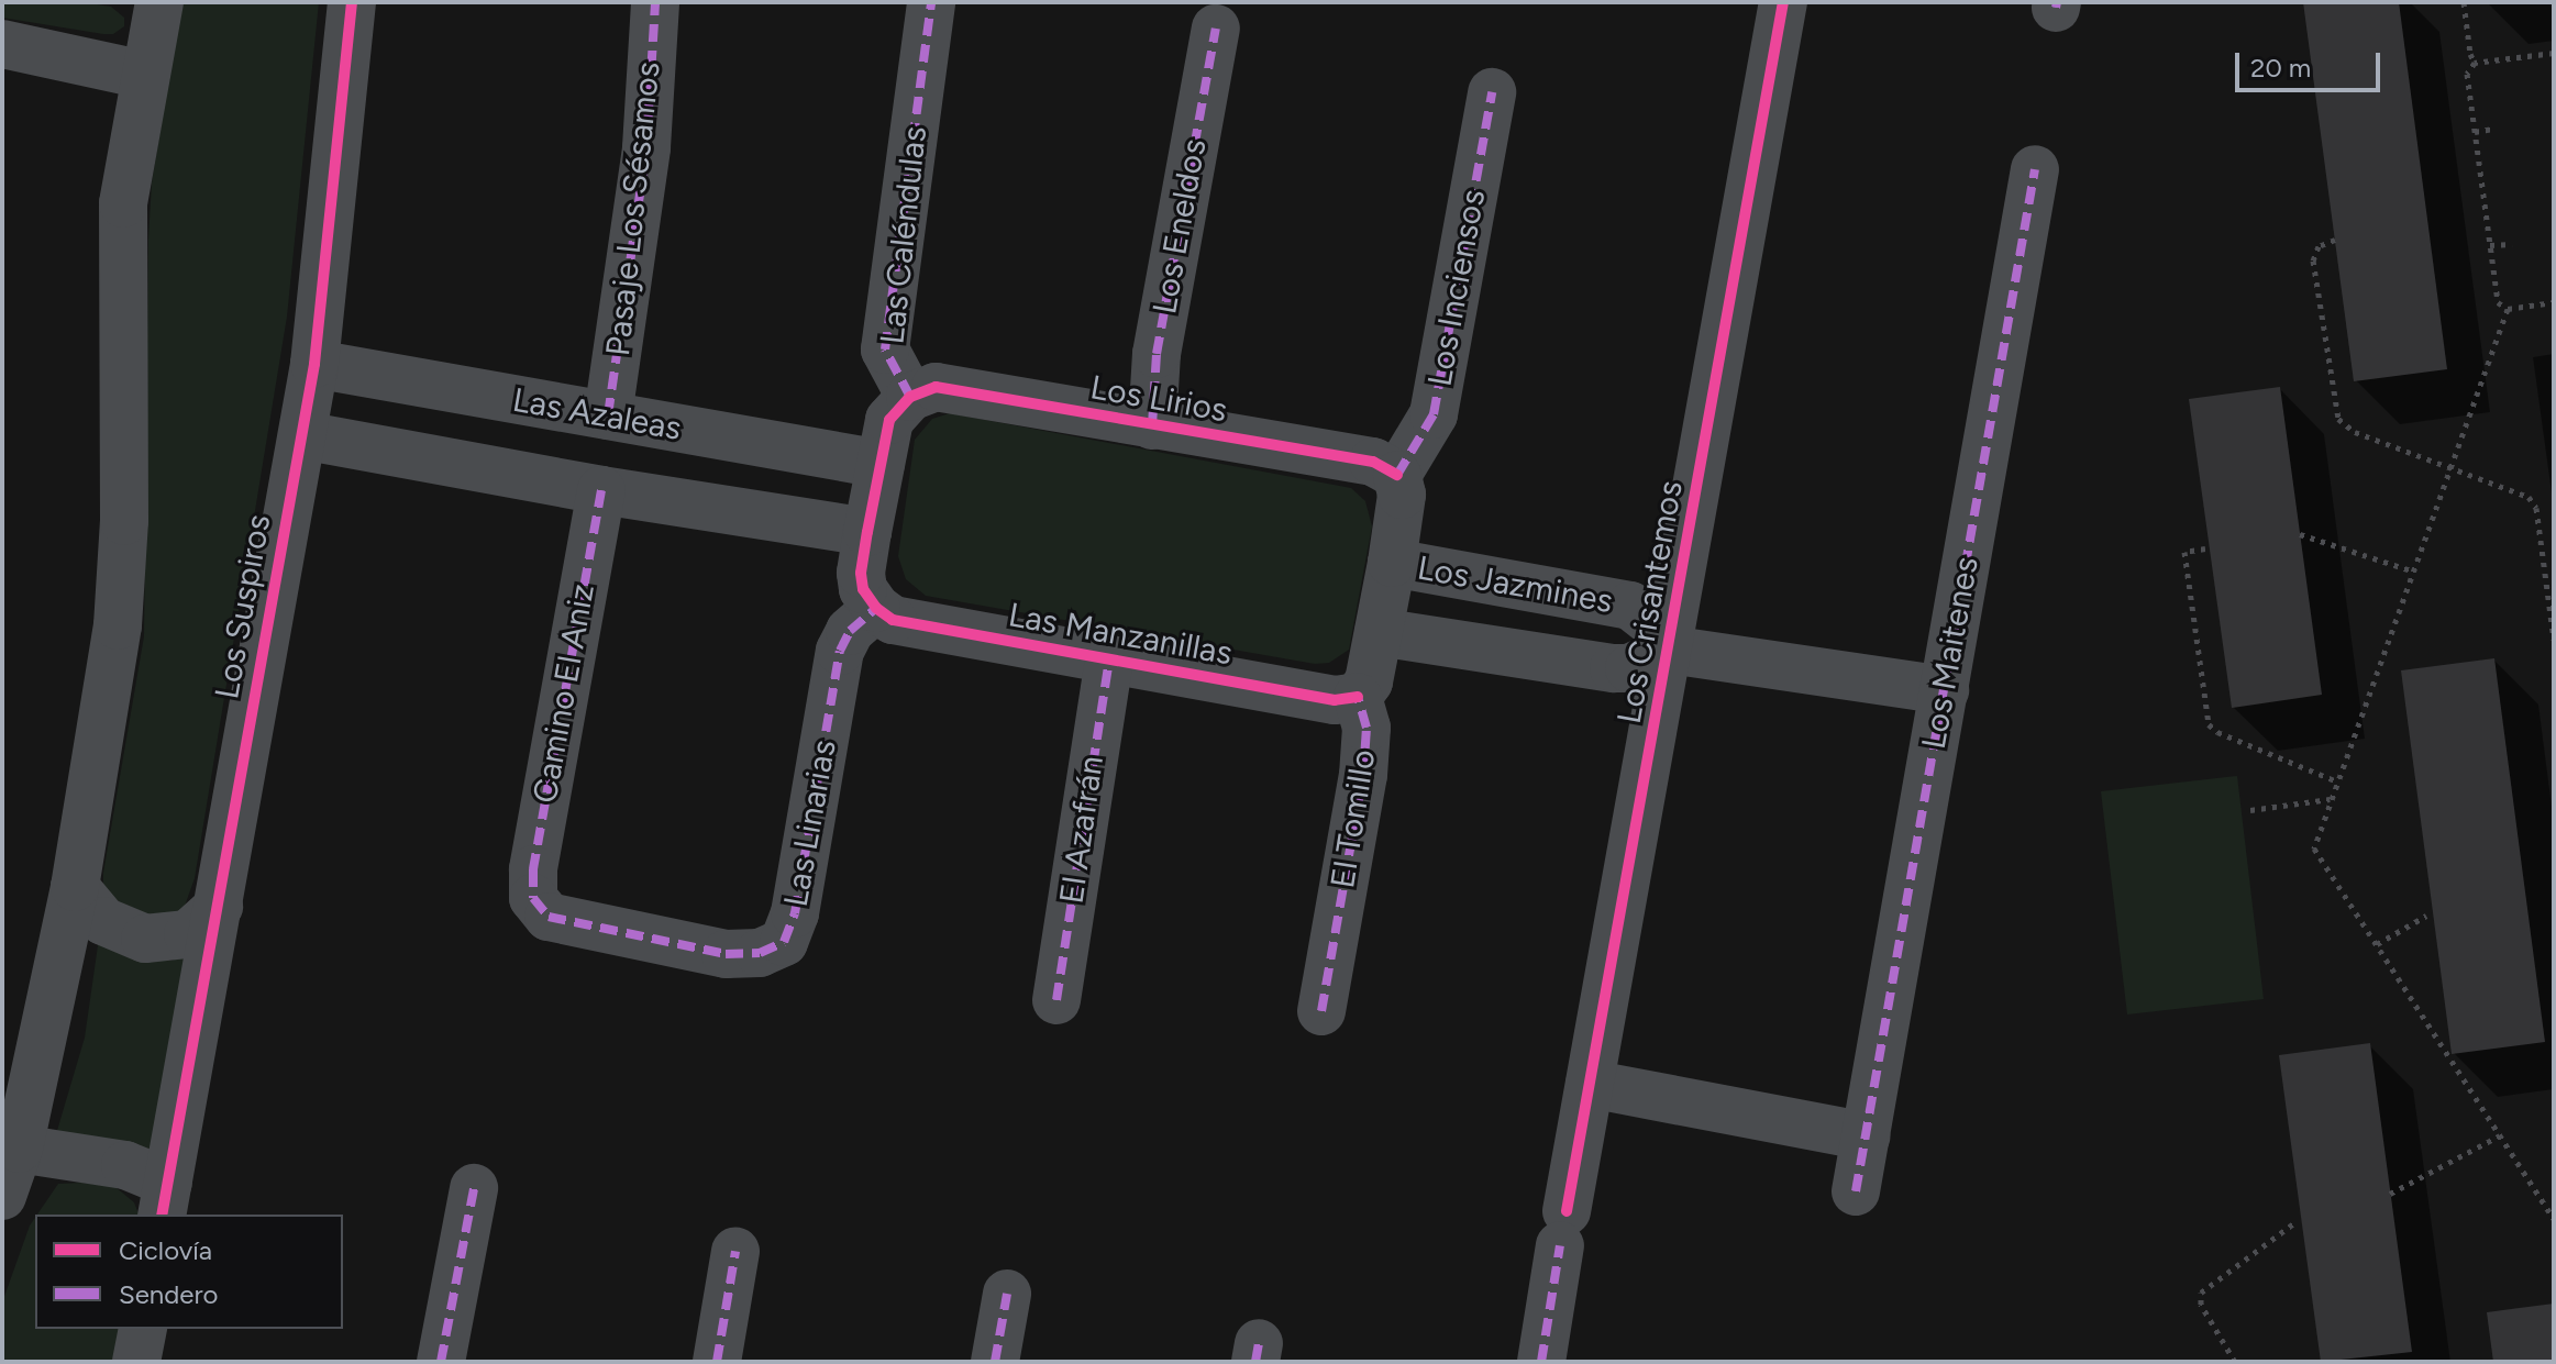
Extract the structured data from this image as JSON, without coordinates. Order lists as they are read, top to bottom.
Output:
{
  "streets": {
    "street": [
      "Pasaje Los Sésamos",
      "Los Eneldos",
      "Las Caléndulas",
      "Los Inciensos",
      "Los Lirios",
      "Las Azaleas",
      "Los Jazmines",
      "Los Crisantemos",
      "Los Suspiros",
      "Las Manzanillas",
      "Los Maitenes",
      "Camino El Aniz",
      "El Tomillo",
      "Las Linarias",
      "El Azafrán"
    ]
  },
  "crossings": [
    ["Pasaje Los Sésamos", "Las Azaleas"],
    ["Los Eneldos", "Los Lirios"],
    ["Las Caléndulas", "Los Lirios"],
    ["Los Inciensos", "Los Lirios"],
    ["Las Azaleas", "Los Suspiros"],
    ["Los Jazmines", "Los Crisantemos"],
    ["Las Manzanillas", "El Tomillo"],
    ["Las Manzanillas", "Las Linarias"],
    ["Las Manzanillas", "El Azafrán"],
    ["Camino El Aniz", "Las Linarias"]
  ],
  "legend": ["Ciclovía", "Sendero"],
  "scale_bar": "20 m"
}
